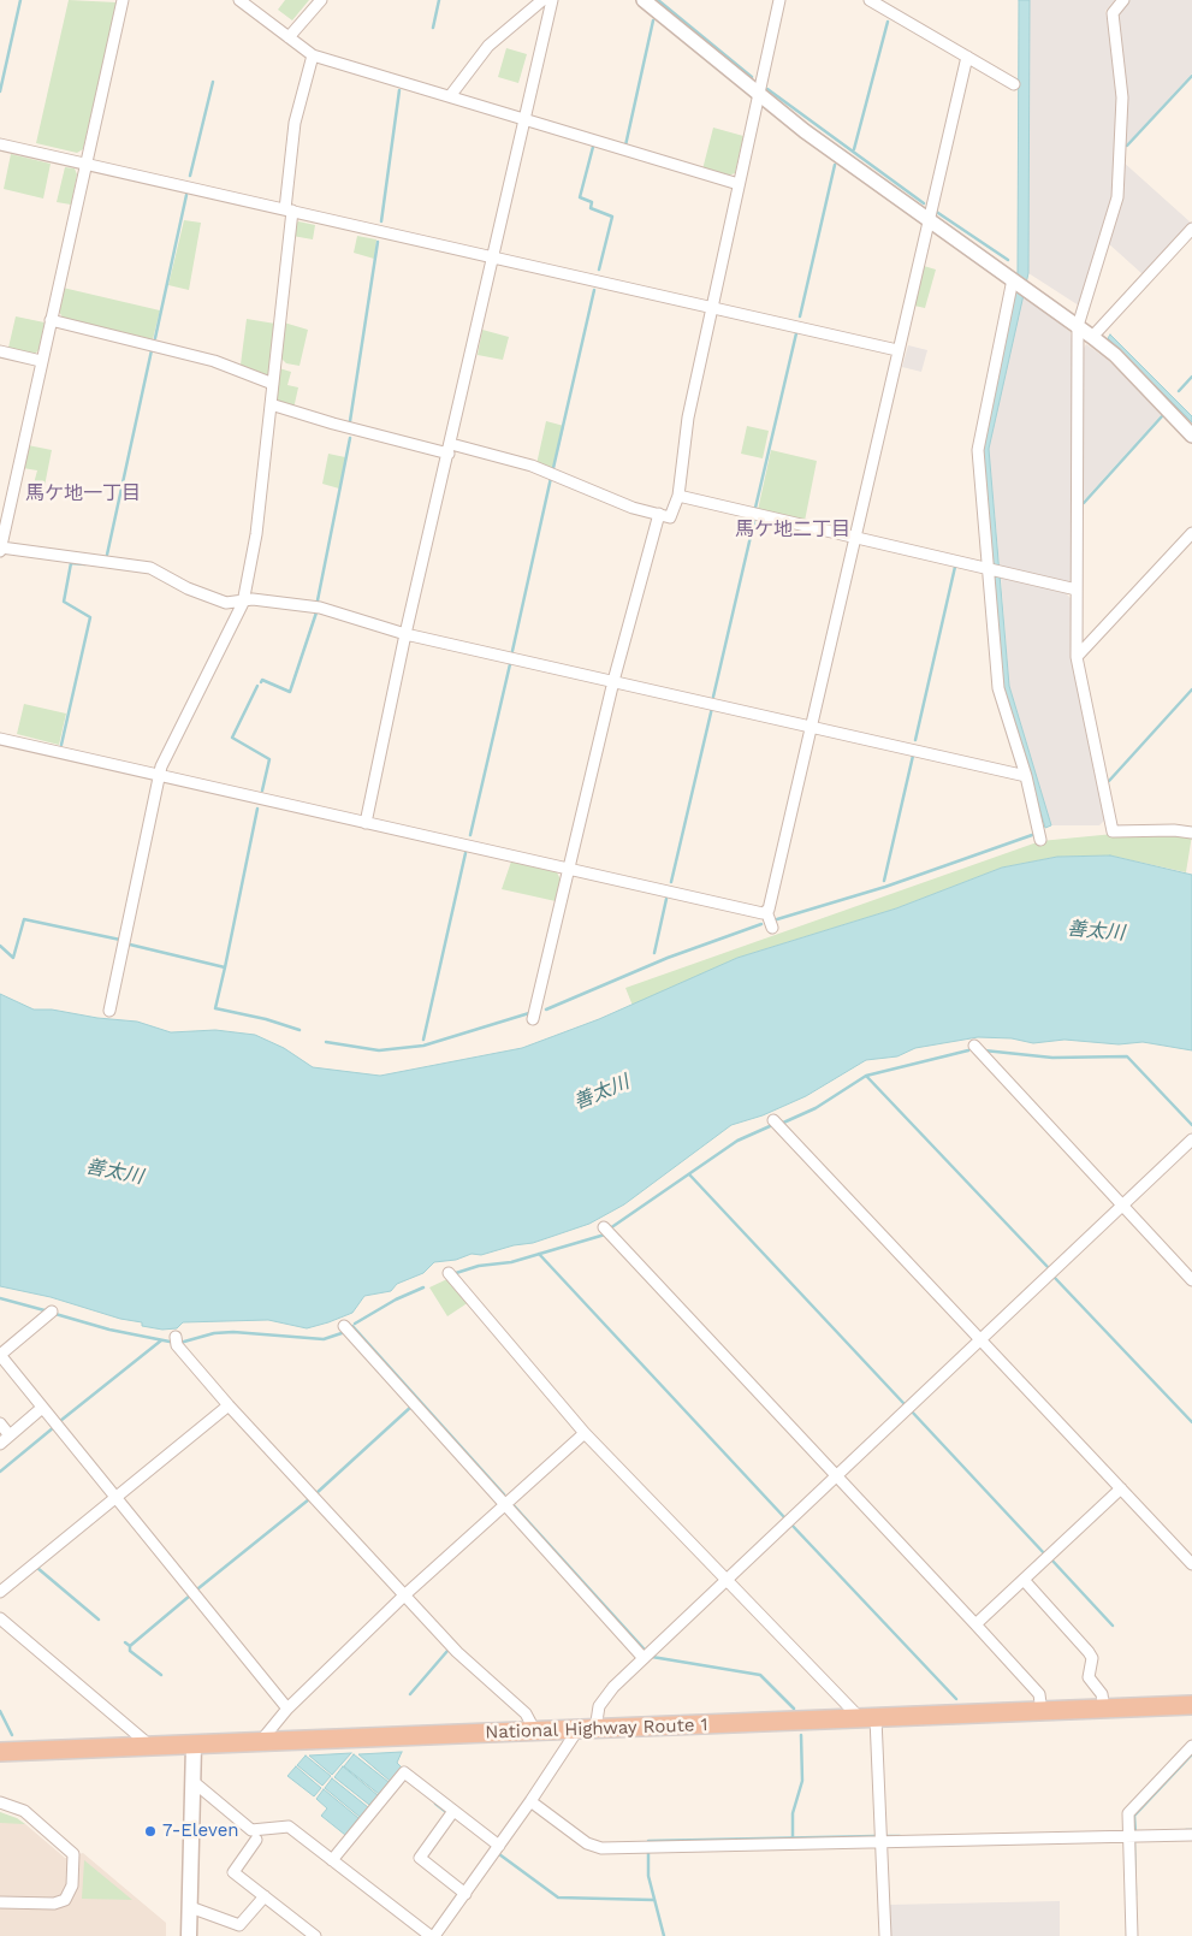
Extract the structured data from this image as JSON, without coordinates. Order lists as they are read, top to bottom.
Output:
{
  "streets": {
    "highway": ["National Highway Route 1"]
  },
  "districts": ["馬ケ地一丁目", "馬ケ地二丁目"],
  "water": ["善太川"],
  "places": ["7-Eleven"]
}
